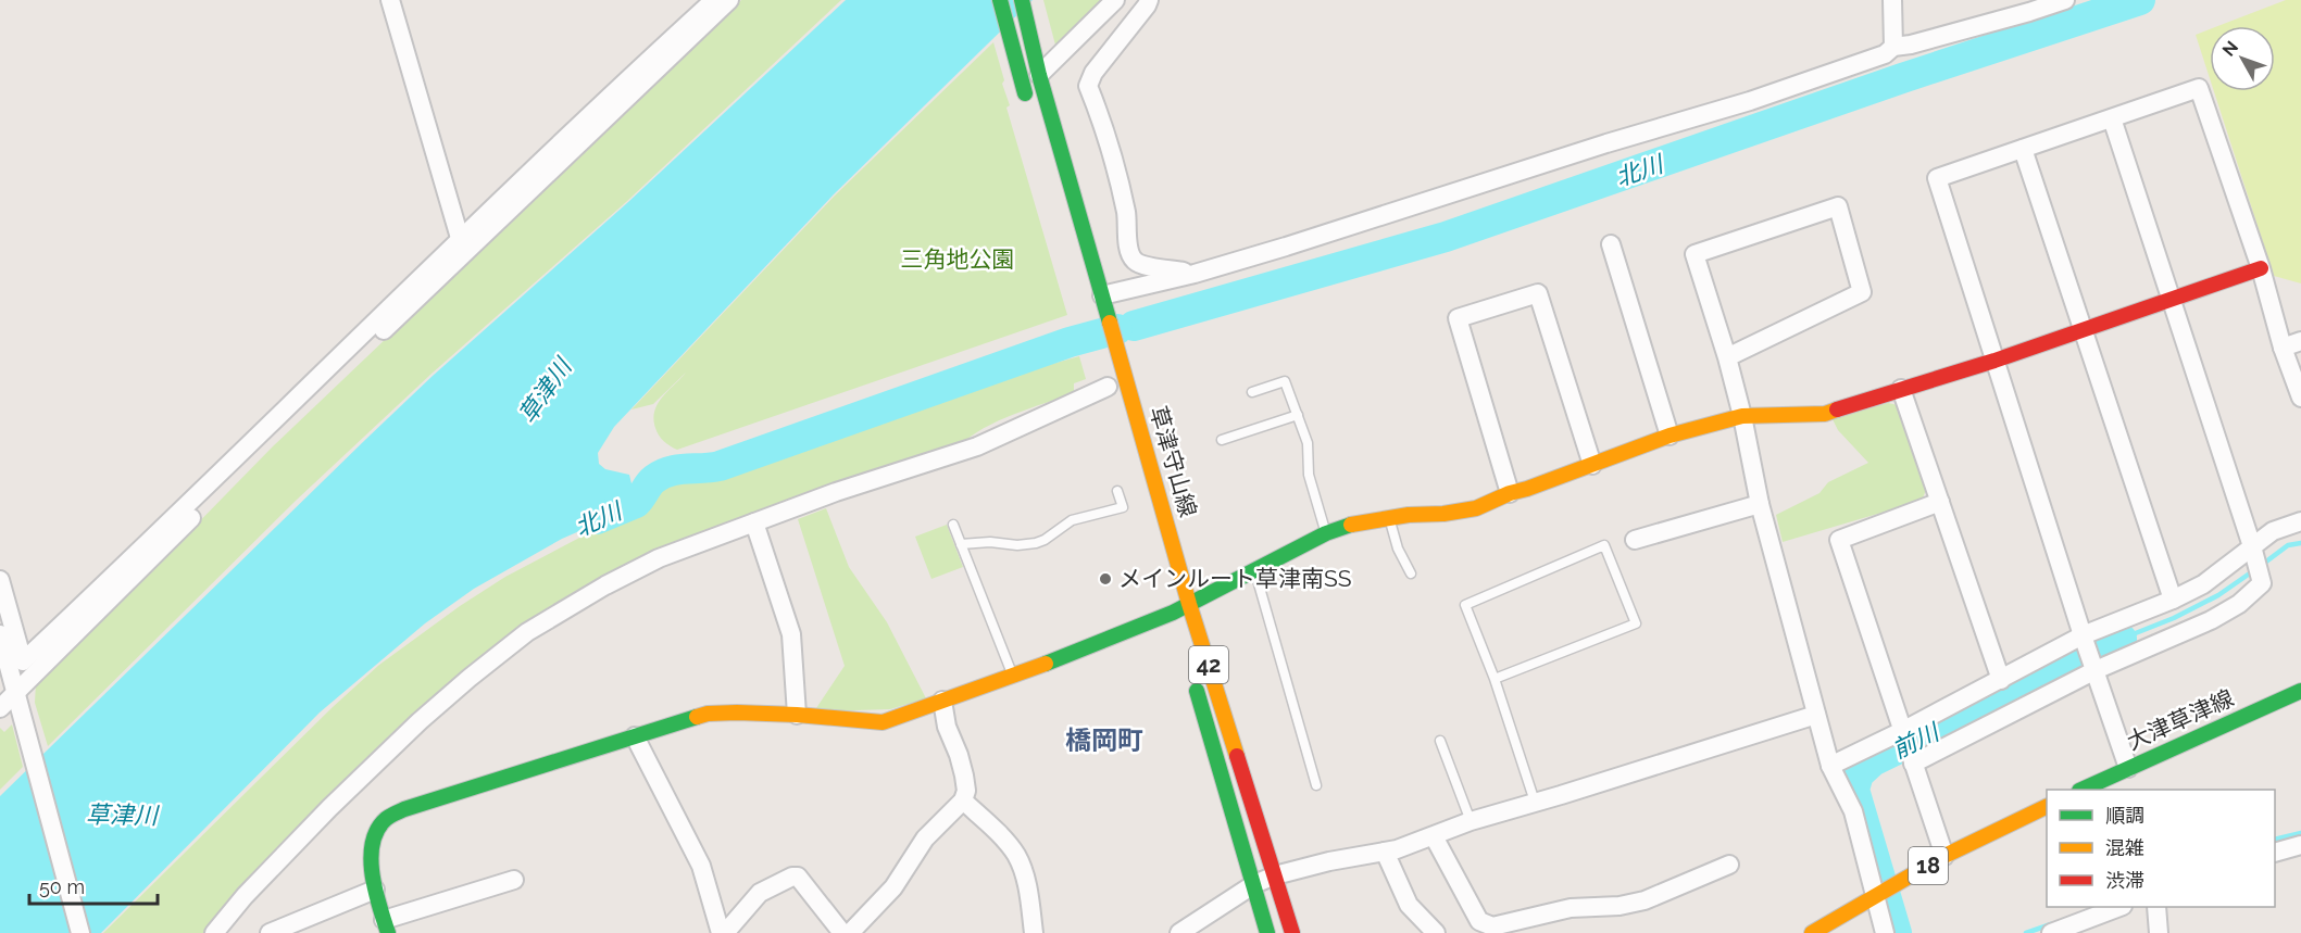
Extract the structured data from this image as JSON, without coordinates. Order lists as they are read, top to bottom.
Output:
{
  "streets": {
    "street": [
      "草津守山線",
      "42",
      "大津草津線",
      "18"
    ]
  },
  "districts": ["橋岡町"],
  "water": ["北川", "草津川", "前川"],
  "parks": ["三角地公園"],
  "places": ["メインルート草津南SS"],
  "legend": ["順調", "混雑", "渋滞"],
  "scale_bar": "50 m",
  "north": "top left"
}
